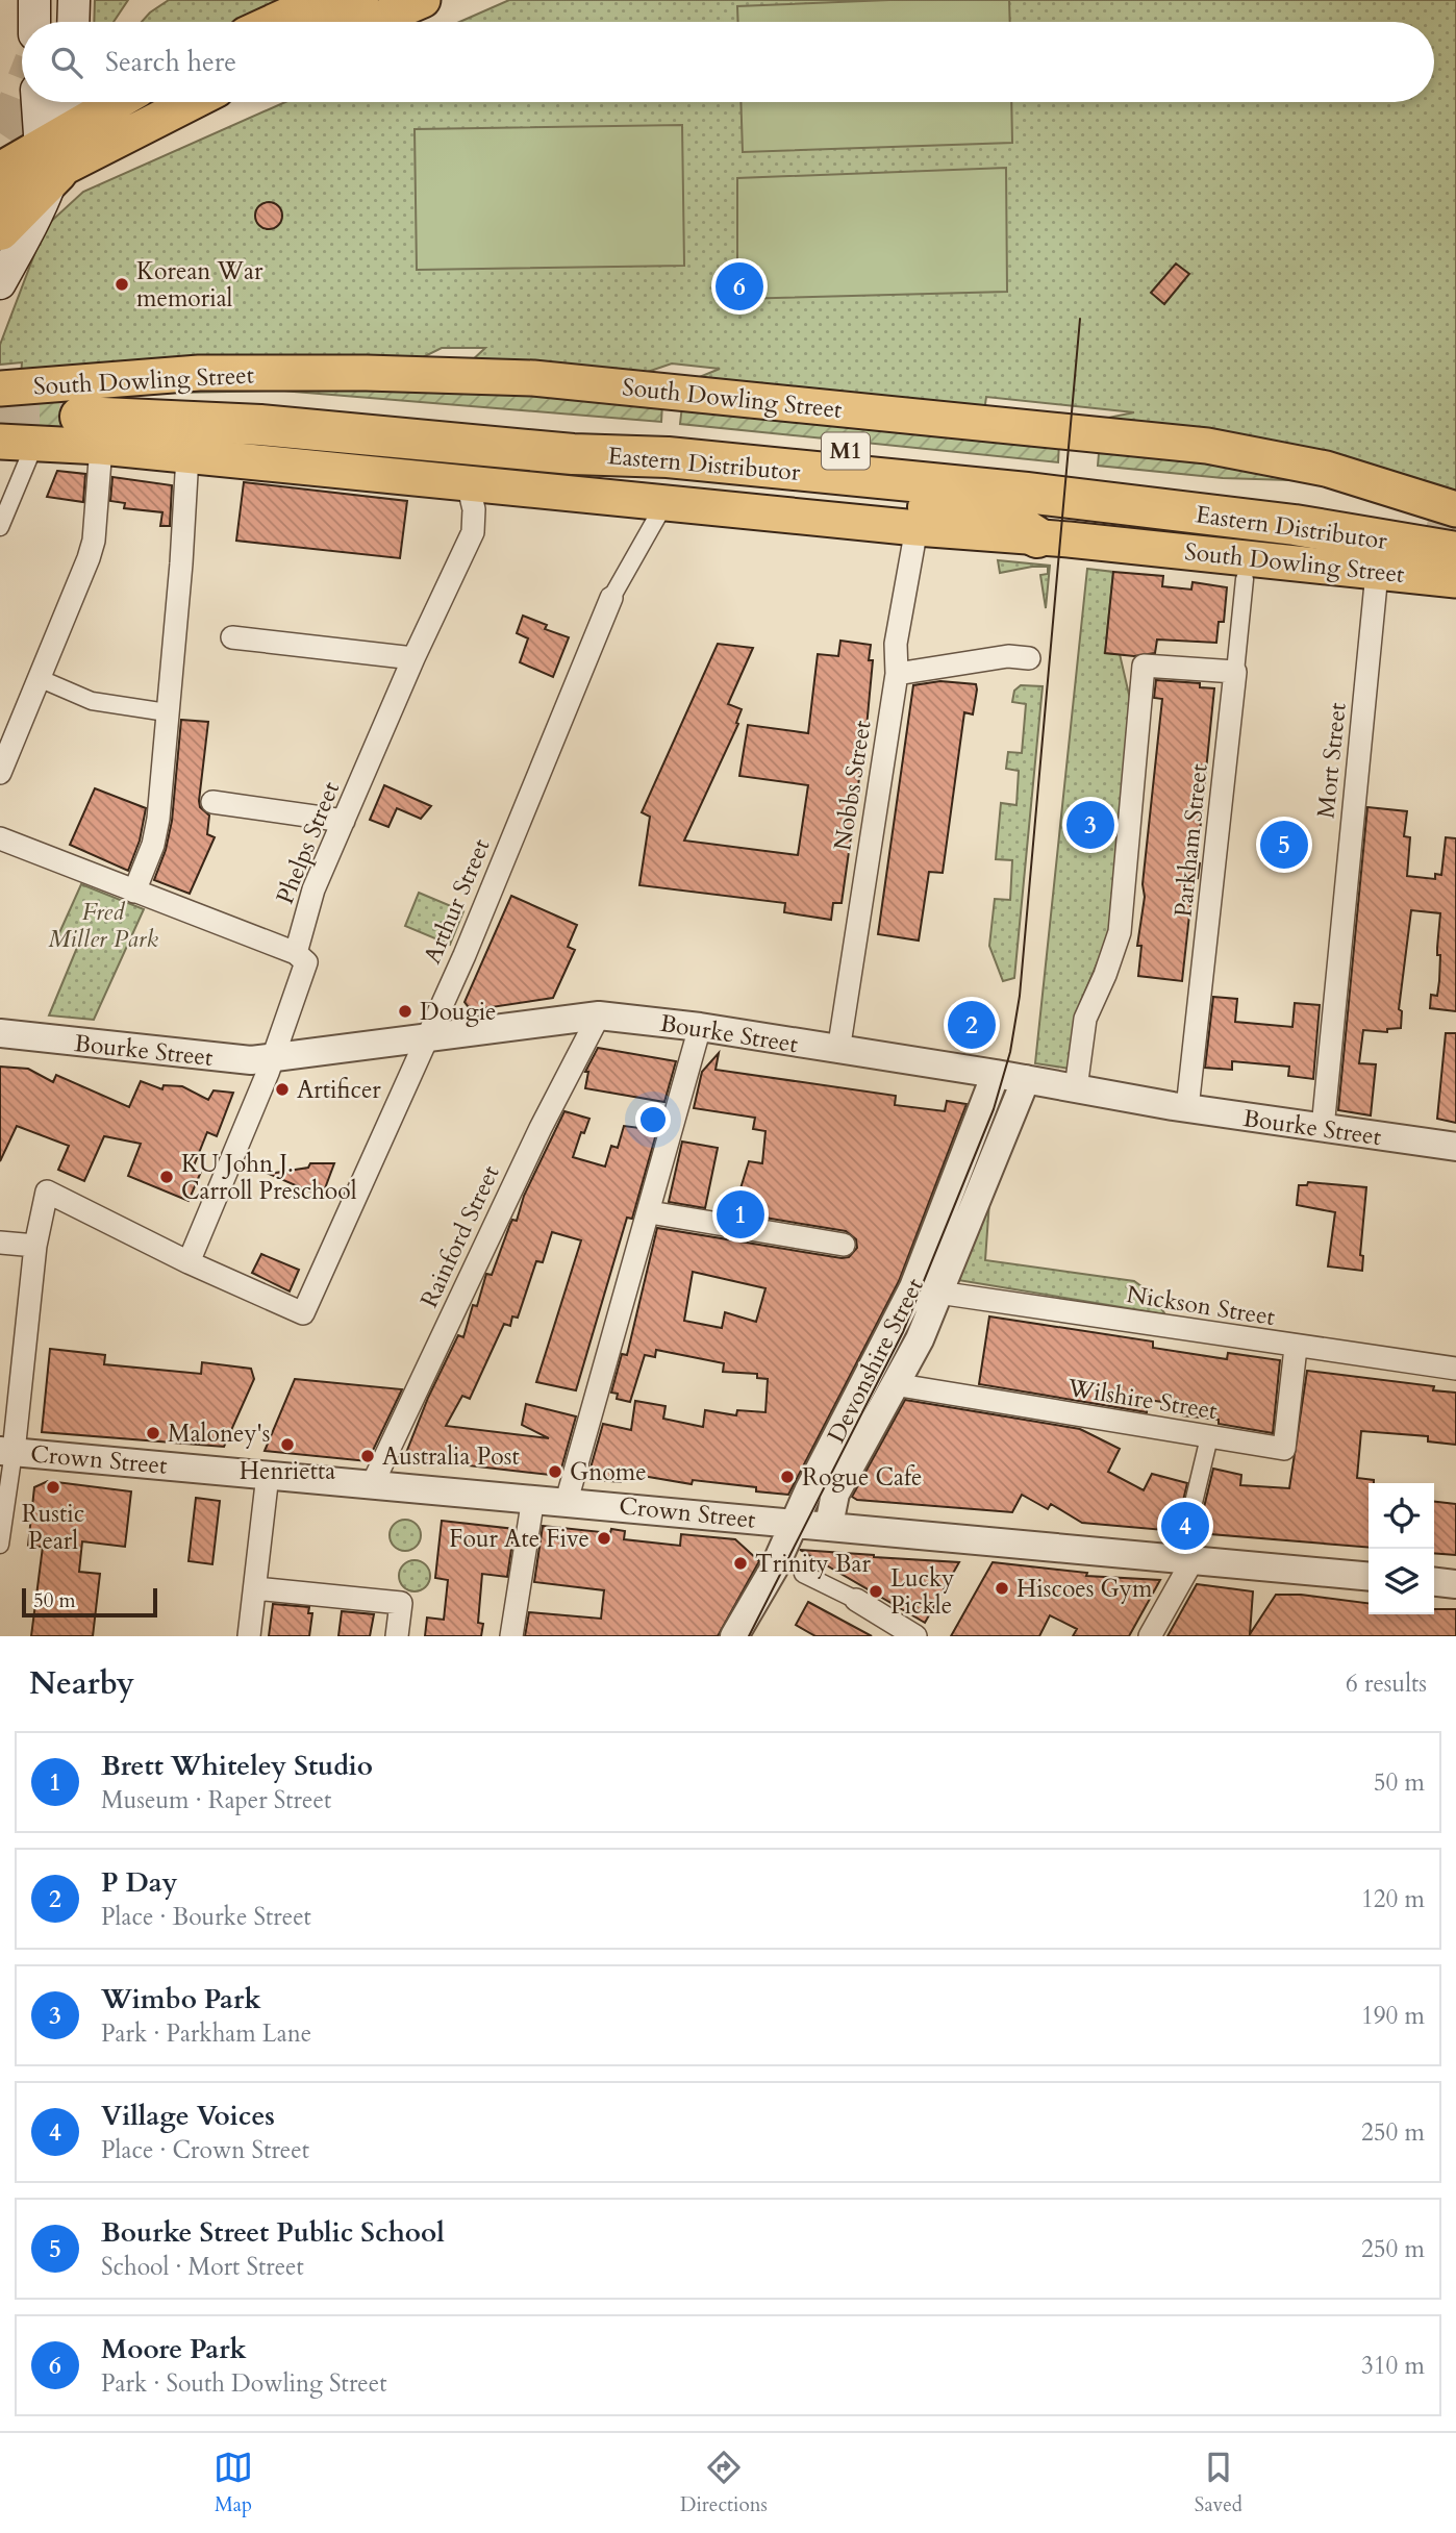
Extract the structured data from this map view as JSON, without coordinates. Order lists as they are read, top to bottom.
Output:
{
  "streets": {
    "highway": ["M1", "Eastern Distributor"],
    "main road": ["South Dowling Street"],
    "street": [
      "Mort Street",
      "Nobbs Street",
      "Parkham Street",
      "Phelps Street",
      "Arthur Street",
      "Bourke Street",
      "Rainford Street",
      "Nickson Street",
      "Devonshire Street",
      "Wilshire Street",
      "Crown Street"
    ]
  },
  "crossings": [
    ["South Dowling Street", "M1"],
    ["South Dowling Street", "Eastern Distributor"],
    ["South Dowling Street", "Mort Street"],
    ["South Dowling Street", "Nobbs Street"],
    ["South Dowling Street", "Phelps Street"],
    ["M1", "Eastern Distributor"],
    ["Mort Street", "Bourke Street"],
    ["Nobbs Street", "Bourke Street"],
    ["Parkham Street", "Bourke Street"],
    ["Phelps Street", "Arthur Street"],
    ["Phelps Street", "Bourke Street"],
    ["Arthur Street", "Bourke Street"],
    ["Bourke Street", "Rainford Street"],
    ["Bourke Street", "Devonshire Street"],
    ["Rainford Street", "Crown Street"],
    ["Nickson Street", "Devonshire Street"],
    ["Nickson Street", "Wilshire Street"],
    ["Devonshire Street", "Wilshire Street"],
    ["Devonshire Street", "Crown Street"]
  ],
  "parks": ["Fred Miller Park"],
  "places": [
    "Korean War memorial",
    "Dougie",
    "Artificer",
    "KU John J. Carroll Preschool",
    "Maloney's",
    "Henrietta",
    "Australia Post",
    "Gnome",
    "Rogue Cafe",
    "Rustic Pearl",
    "Four Ate Five",
    "Trinity Bar",
    "Hiscoes Gym",
    "Lucky Pickle"
  ],
  "scale_bar": "50 m",
  "page": {
    "search": "Search here",
    "pins": [
      "6",
      "3",
      "5",
      "2",
      "1",
      "4"
    ],
    "scale": "50 m",
    "heading": ["Nearby", "6 results"],
    "list": [
      {
        "mark": "1",
        "name": "Brett Whiteley Studio",
        "note": "Museum · Raper Street",
        "value": "50 m"
      },
      {
        "mark": "2",
        "name": "P Day",
        "note": "Place · Bourke Street",
        "value": "120 m"
      },
      {
        "mark": "3",
        "name": "Wimbo Park",
        "note": "Park · Parkham Lane",
        "value": "190 m"
      },
      {
        "mark": "4",
        "name": "Village Voices",
        "note": "Place · Crown Street",
        "value": "250 m"
      },
      {
        "mark": "5",
        "name": "Bourke Street Public School",
        "note": "School · Mort Street",
        "value": "250 m"
      },
      {
        "mark": "6",
        "name": "Moore Park",
        "note": "Park · South Dowling Street",
        "value": "310 m"
      }
    ],
    "nav": ["Map", "Directions", "Saved"]
  }
}
